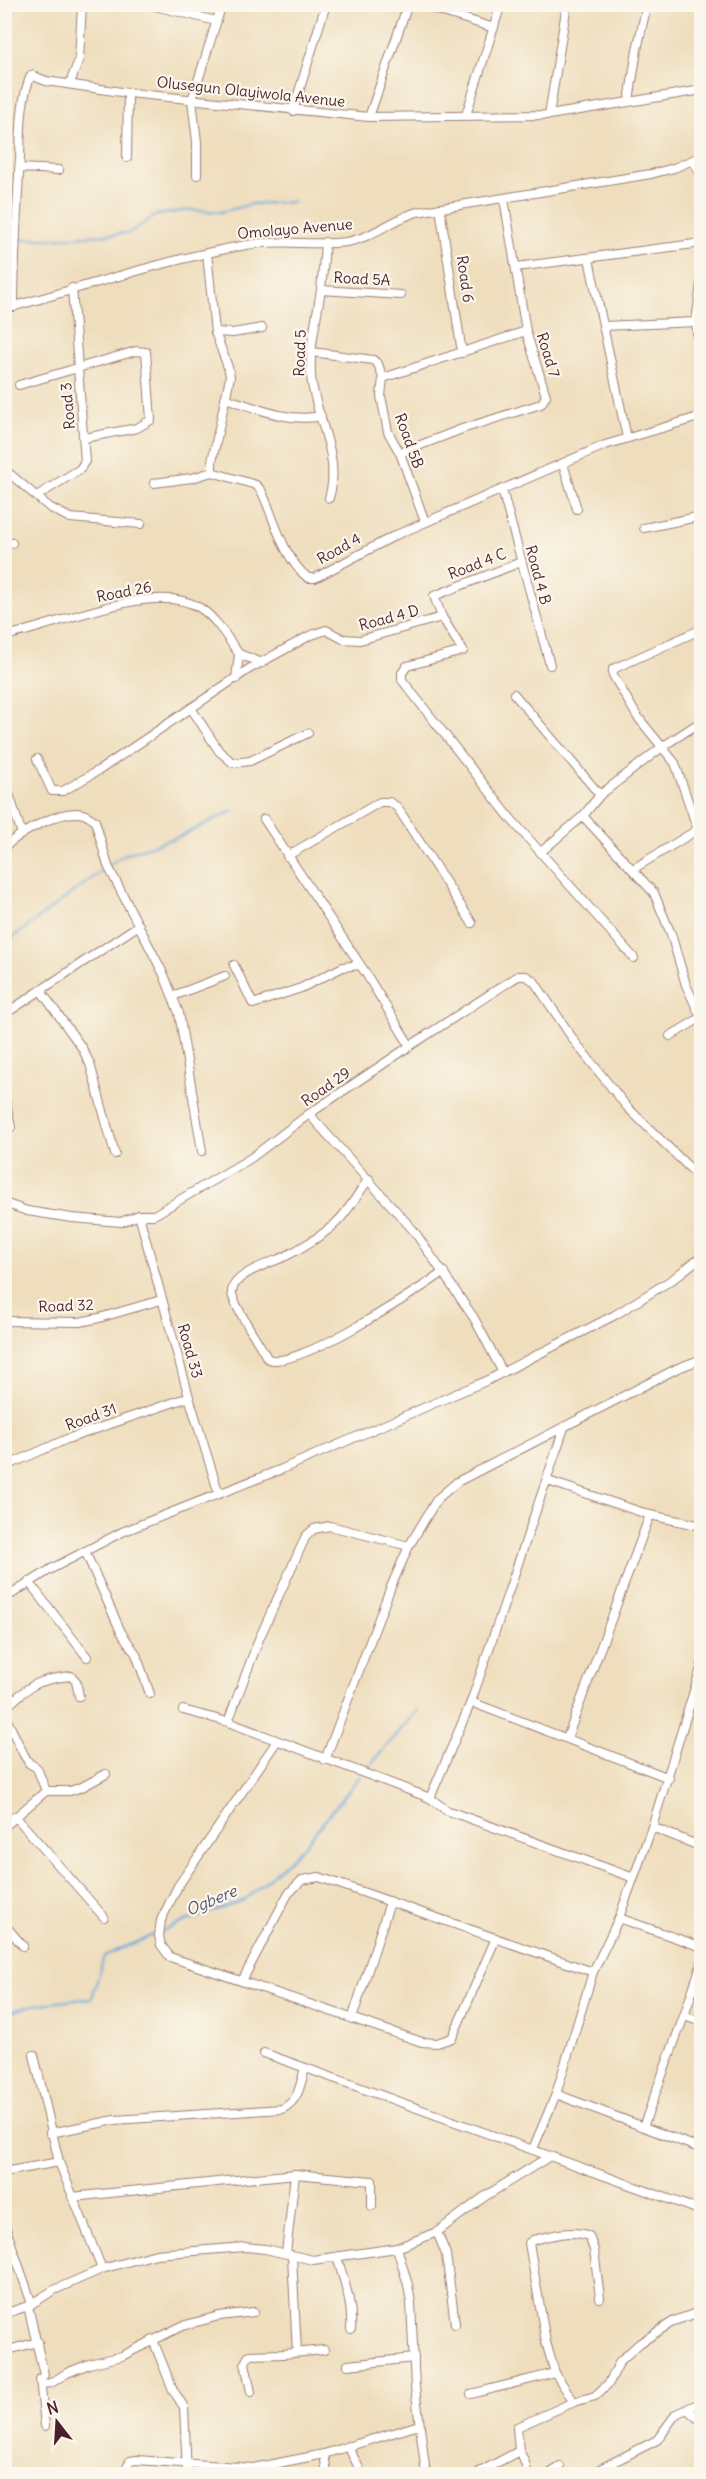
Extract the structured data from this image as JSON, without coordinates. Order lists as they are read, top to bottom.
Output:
{
  "streets": {
    "street": [
      "Olusegun Olayiwola Avenue",
      "Omolayo Avenue",
      "Road 5A",
      "Road 6",
      "Road 5",
      "Road 7",
      "Road 3",
      "Road 5B",
      "Road 4",
      "Road 4 C",
      "Road 4 B",
      "Road 26",
      "Road 4 D",
      "Road 29",
      "Road 32",
      "Road 33",
      "Road 31"
    ]
  },
  "crossings": [
    ["Olusegun Olayiwola Avenue", "Omolayo Avenue"],
    ["Omolayo Avenue", "Road 6"],
    ["Omolayo Avenue", "Road 5"],
    ["Omolayo Avenue", "Road 7"],
    ["Omolayo Avenue", "Road 3"],
    ["Road 5A", "Road 5"],
    ["Road 7", "Road 5B"],
    ["Road 5B", "Road 4"],
    ["Road 4", "Road 4 B"],
    ["Road 4 C", "Road 4 B"],
    ["Road 4 C", "Road 4 D"],
    ["Road 29", "Road 33"],
    ["Road 32", "Road 33"],
    ["Road 33", "Road 31"]
  ],
  "water": ["Ogbere"],
  "north": "top"
}
